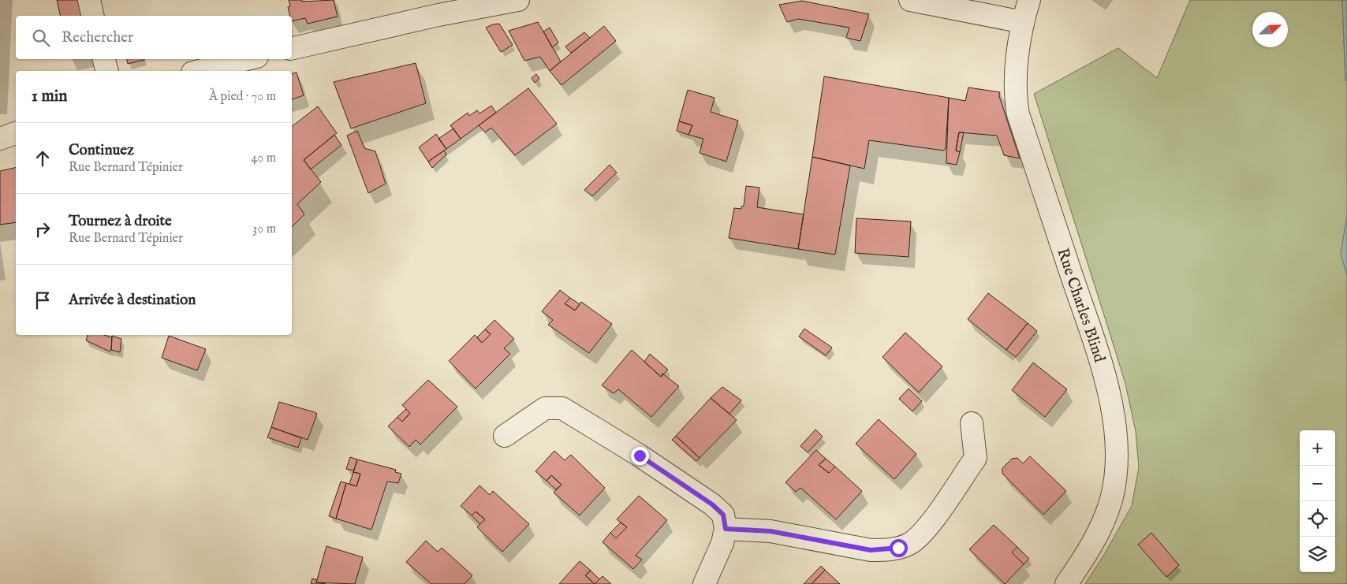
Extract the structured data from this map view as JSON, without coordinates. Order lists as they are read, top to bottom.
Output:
{
  "streets": {
    "street": ["Rue Charles Blind"]
  },
  "north": "top right",
  "page": {
    "search": "Rechercher",
    "heading": ["1 min", "À pied · 70 m"],
    "list": [
      ["Continuez", "Rue Bernard Tépinier", "40 m"],
      ["Tournez à droite", "Rue Bernard Tépinier", "30 m"],
      "Arrivée à destination"
    ],
    "map_buttons": ["+", "−"]
  }
}
